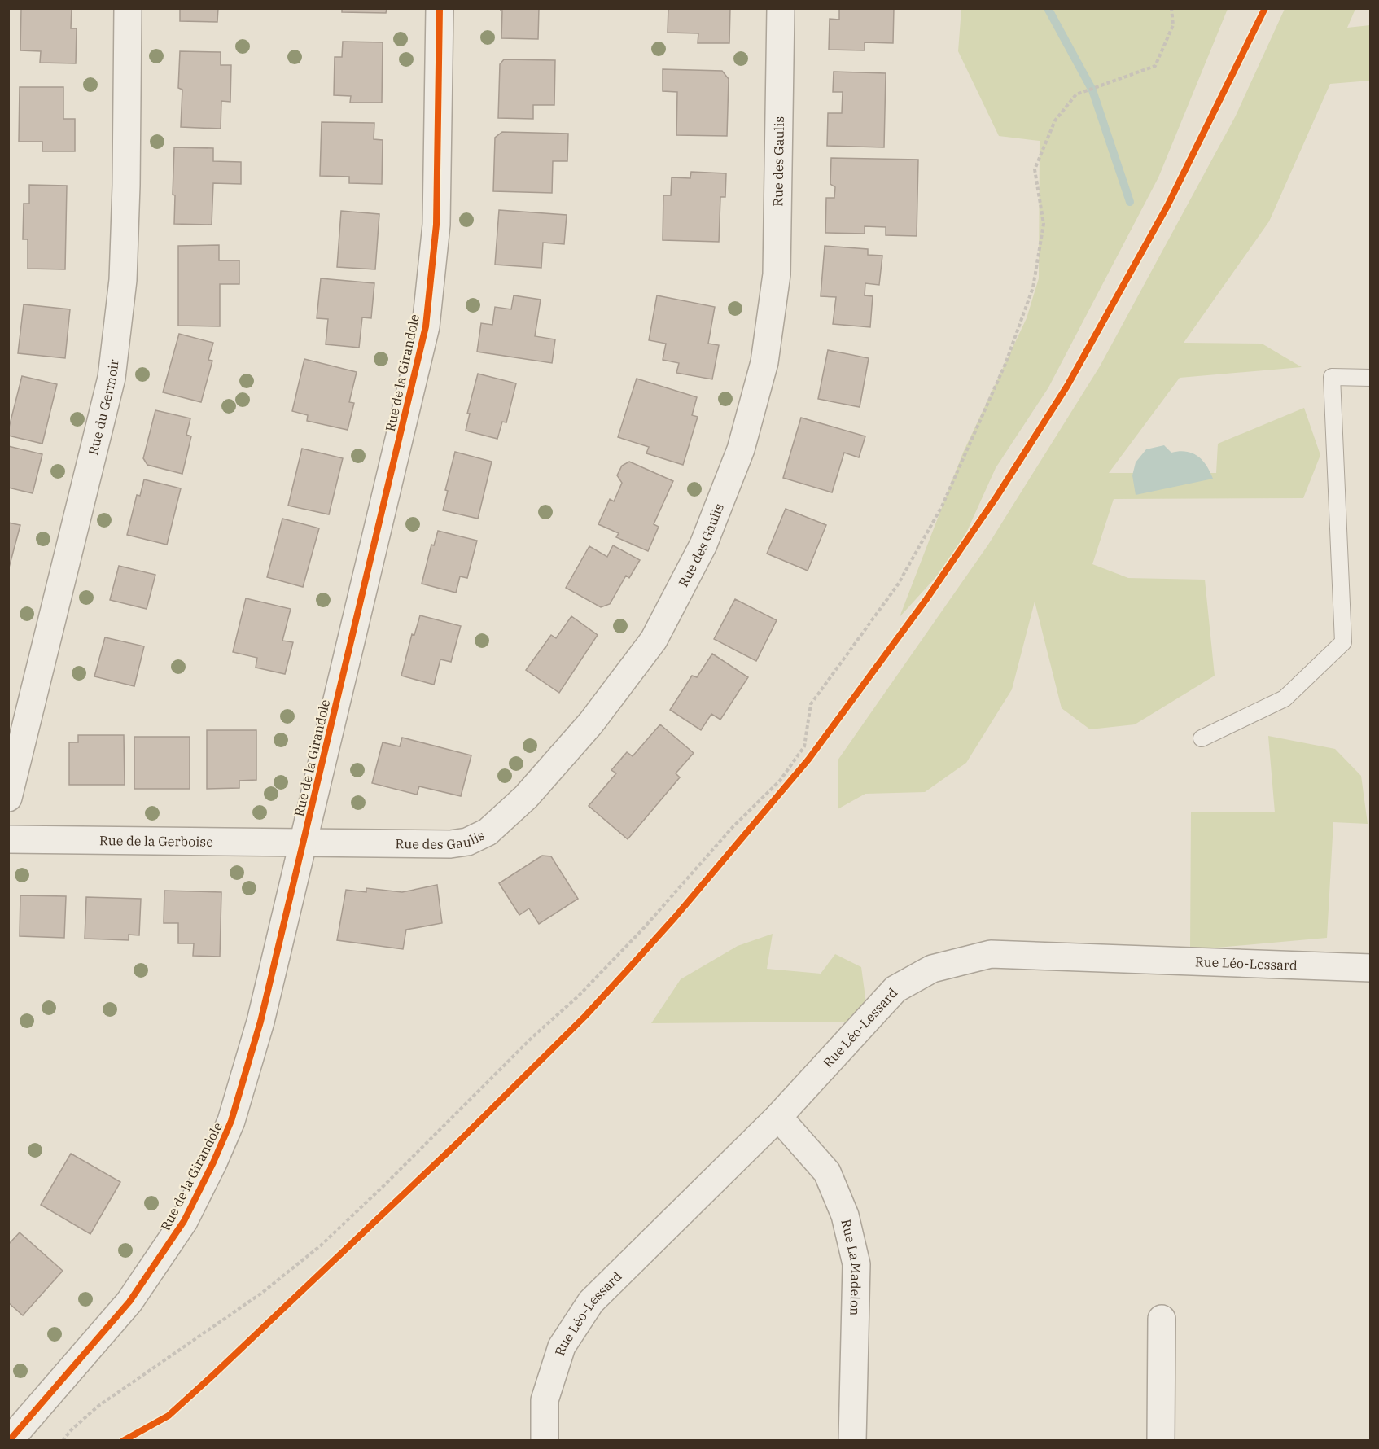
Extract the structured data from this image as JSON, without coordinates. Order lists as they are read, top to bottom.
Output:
{
  "streets": {
    "street": [
      "Rue des Gaulis",
      "Rue de la Girandole",
      "Rue du Germoir",
      "Rue de la Gerboise",
      "Rue Léo-Lessard",
      "Rue La Madelon"
    ]
  },
  "crossings": [
    ["Rue des Gaulis", "Rue de la Girandole"],
    ["Rue des Gaulis", "Rue de la Gerboise"],
    ["Rue de la Girandole", "Rue de la Gerboise"],
    ["Rue Léo-Lessard", "Rue La Madelon"]
  ]
}
